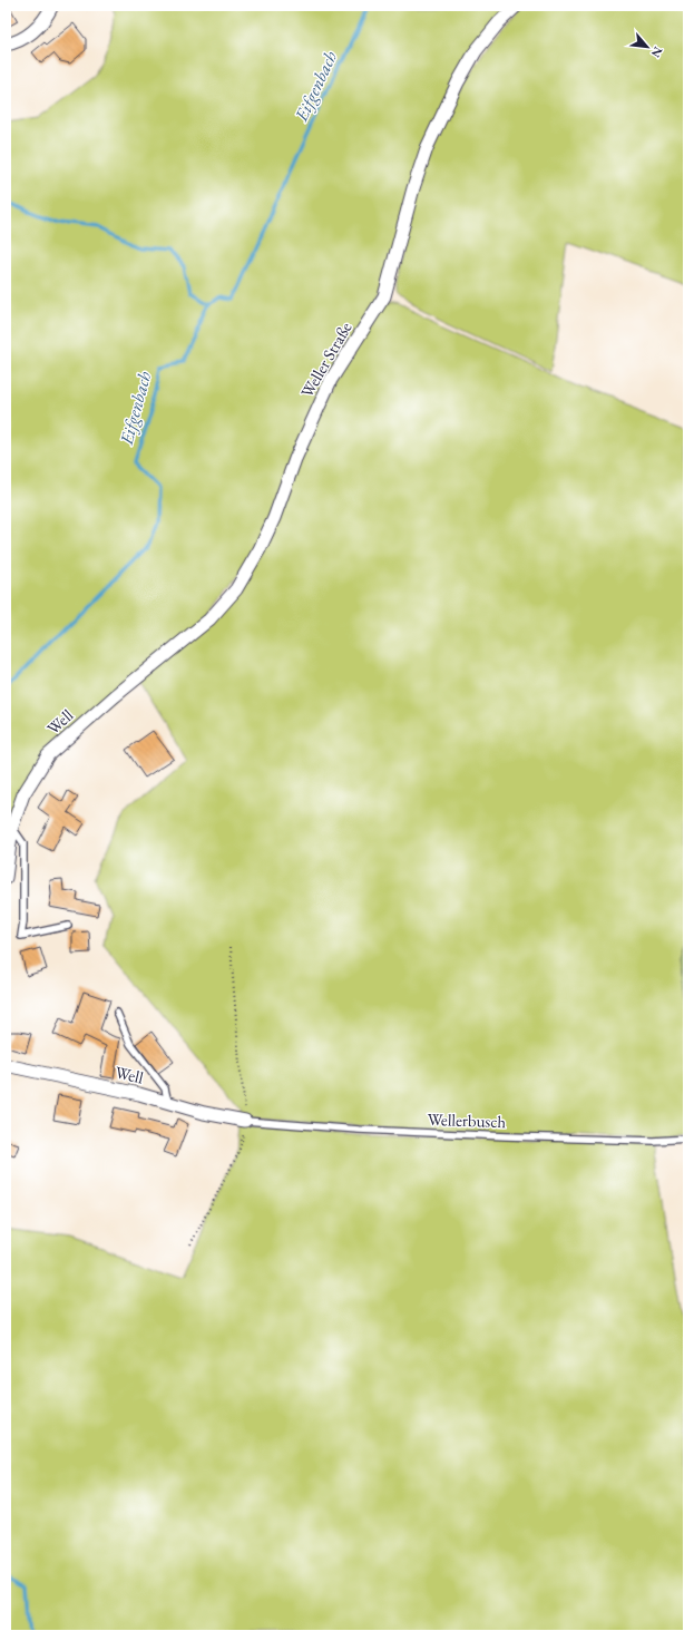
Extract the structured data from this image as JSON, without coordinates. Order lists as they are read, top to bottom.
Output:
{
  "streets": {
    "street": ["Weller Straße", "Well"],
    "lane": ["Wellerbusch"]
  },
  "crossings": [
    ["Weller Straße", "Well"],
    ["Well", "Wellerbusch"]
  ],
  "water": ["Eifgenbach"],
  "north": "bottom right"
}
